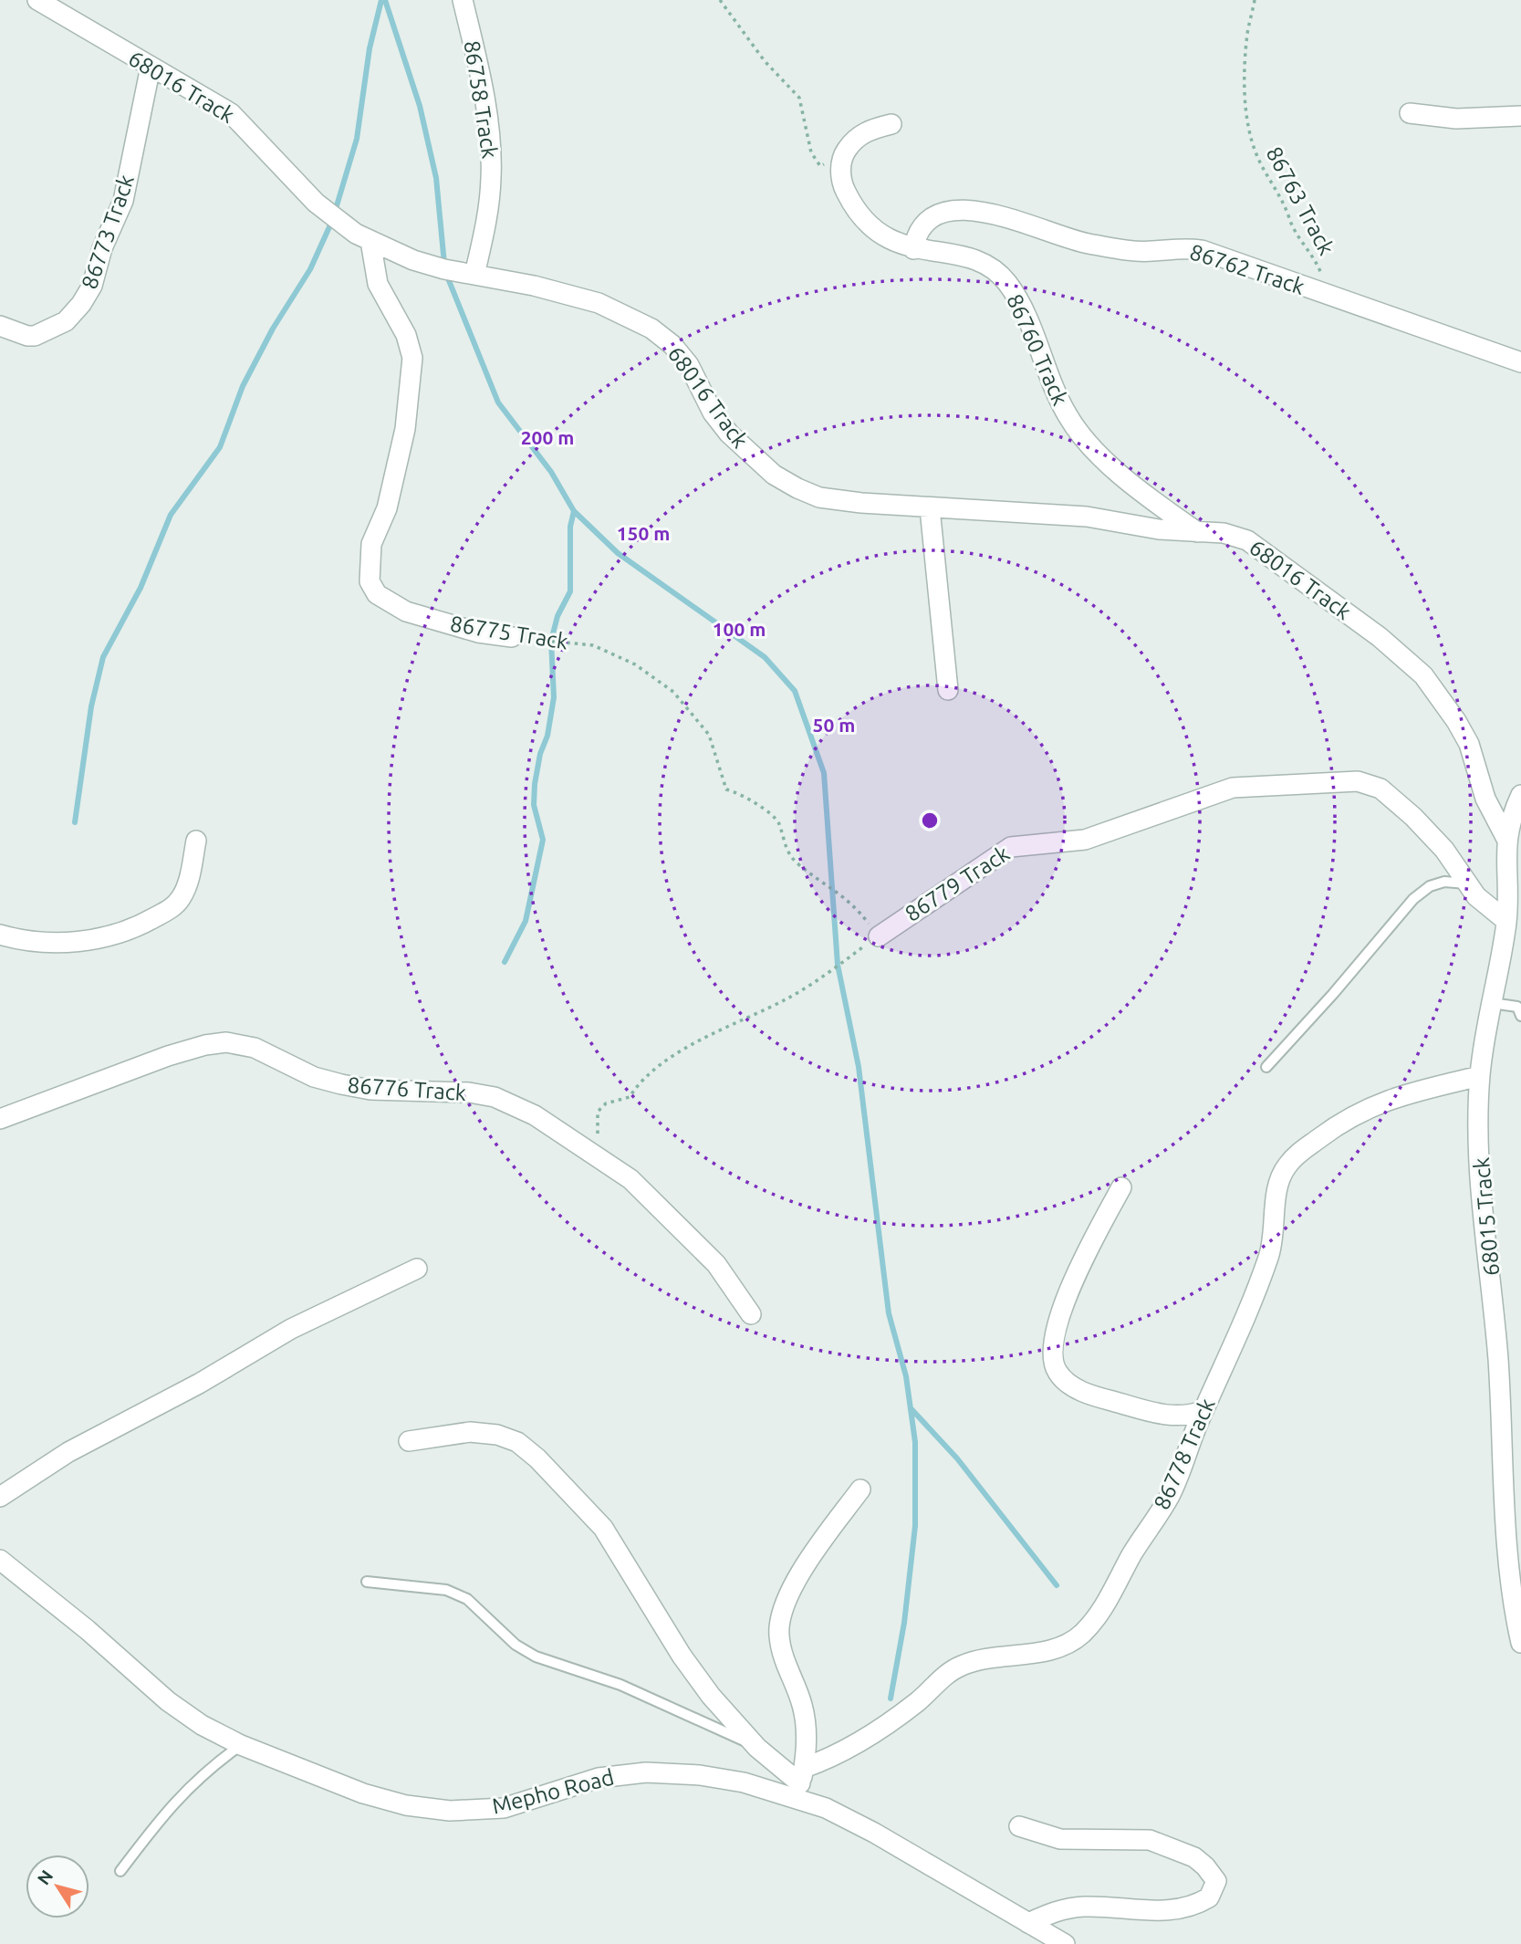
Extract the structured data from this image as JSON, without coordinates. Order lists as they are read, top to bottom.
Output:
{
  "streets": {
    "street": [
      "68016 Track",
      "86758 Track",
      "86773 Track",
      "86762 Track",
      "86760 Track",
      "86775 Track",
      "86779 Track",
      "86776 Track",
      "68015 Track",
      "86778 Track",
      "Mepho Road"
    ],
    "path": ["86763 Track"]
  },
  "crossings": [
    ["68016 Track", "86758 Track"],
    ["68016 Track", "86773 Track"],
    ["68016 Track", "86760 Track"],
    ["68016 Track", "86775 Track"],
    ["68016 Track", "68015 Track"],
    ["86763 Track", "86762 Track"],
    ["86762 Track", "86760 Track"],
    ["86775 Track", "86779 Track"],
    ["86779 Track", "68015 Track"],
    ["68015 Track", "86778 Track"],
    ["86778 Track", "Mepho Road"]
  ],
  "north": "top left",
  "rings": [
    "200 m",
    "150 m",
    "100 m",
    "50 m"
  ]
}
